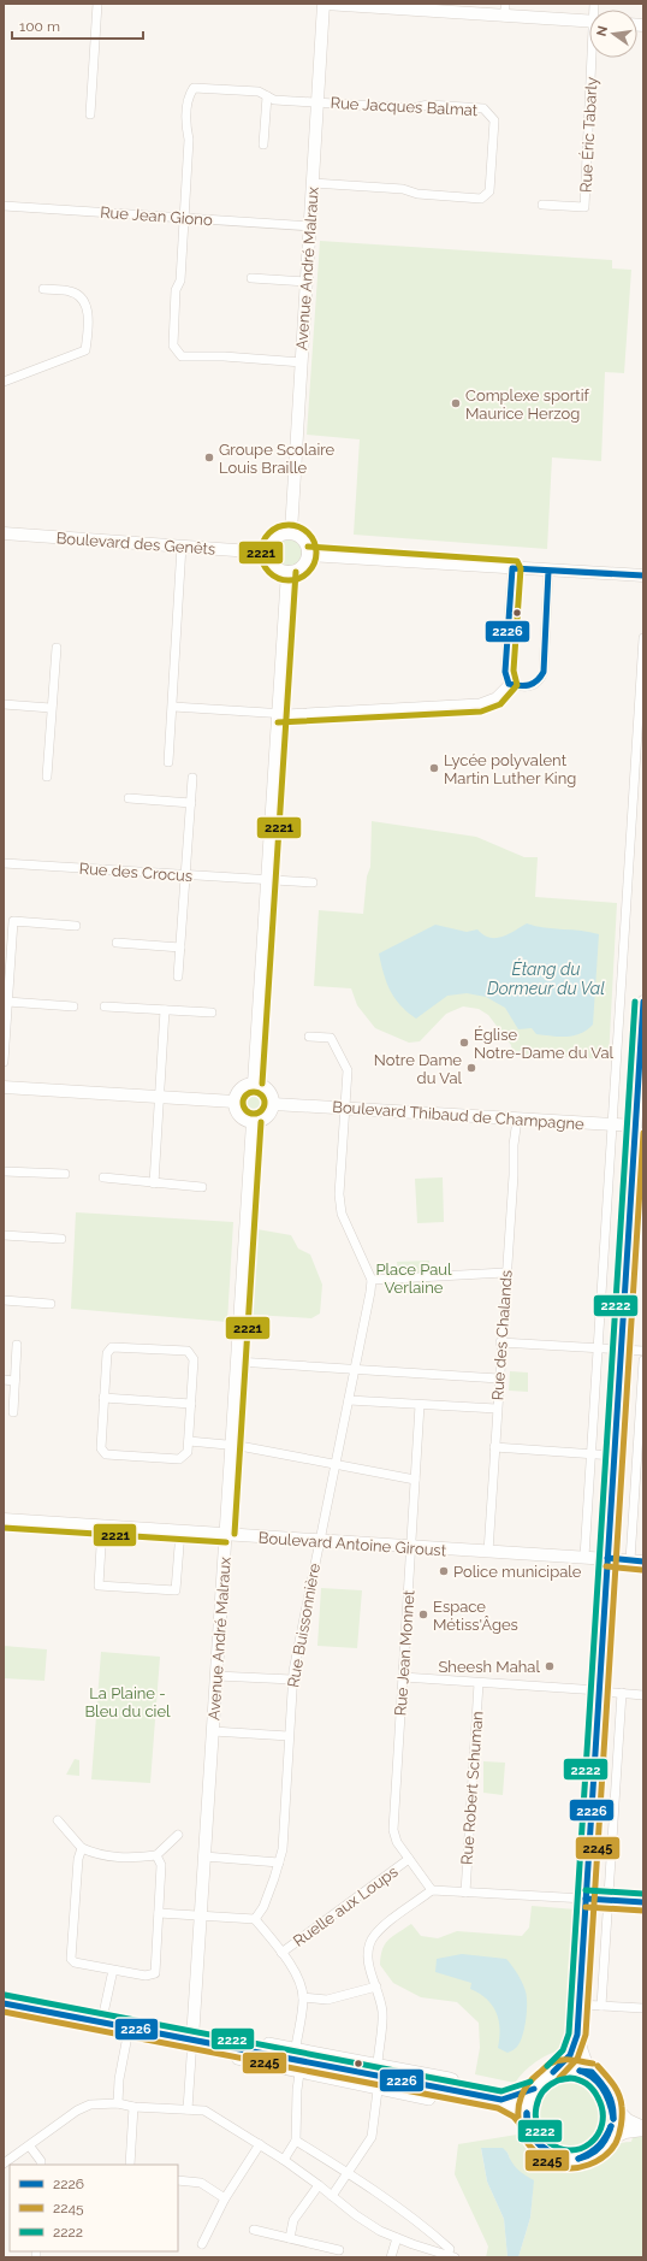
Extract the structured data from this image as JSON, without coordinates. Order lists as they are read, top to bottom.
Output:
{
  "streets": {
    "street": [
      "Rue Jacques Balmat",
      "Rue Éric Tabarly",
      "Rue Jean Giono",
      "Avenue André Malraux",
      "Boulevard des Genêts",
      "Rue des Crocus",
      "Boulevard Thibaud de Champagne",
      "Rue des Chalands",
      "Boulevard Antoine Giroust",
      "Rue Buissonnière",
      "Rue Jean Monnet",
      "Rue Robert Schuman",
      "Ruelle aux Loups"
    ]
  },
  "crossings": [
    ["Rue Jacques Balmat", "Avenue André Malraux"],
    ["Rue Jean Giono", "Avenue André Malraux"],
    ["Avenue André Malraux", "Boulevard des Genêts"],
    ["Avenue André Malraux", "Boulevard Thibaud de Champagne"],
    ["Avenue André Malraux", "Boulevard Antoine Giroust"],
    ["Boulevard Thibaud de Champagne", "Rue des Chalands"],
    ["Rue des Chalands", "Boulevard Antoine Giroust"],
    ["Boulevard Antoine Giroust", "Rue Buissonnière"],
    ["Boulevard Antoine Giroust", "Rue Jean Monnet"],
    ["Rue Jean Monnet", "Ruelle aux Loups"]
  ],
  "water": ["Étang du Dormeur du Val"],
  "parks": ["Place Paul Verlaine", "La Plaine - Bleu du ciel"],
  "places": [
    "Complexe sportif Maurice Herzog",
    "Groupe Scolaire Louis Braille",
    "Lycée polyvalent Martin Luther King",
    "Église Notre-Dame du Val",
    "Notre Dame du Val",
    "Police municipale",
    "Espace Métiss'Âges",
    "Sheesh Mahal"
  ],
  "lines": [
    "transit line 2221",
    "transit line 2226",
    "transit line 2222",
    "transit line 2245"
  ],
  "legend": ["2226", "2245", "2222"],
  "scale_bar": "100 m",
  "north": "left"
}
